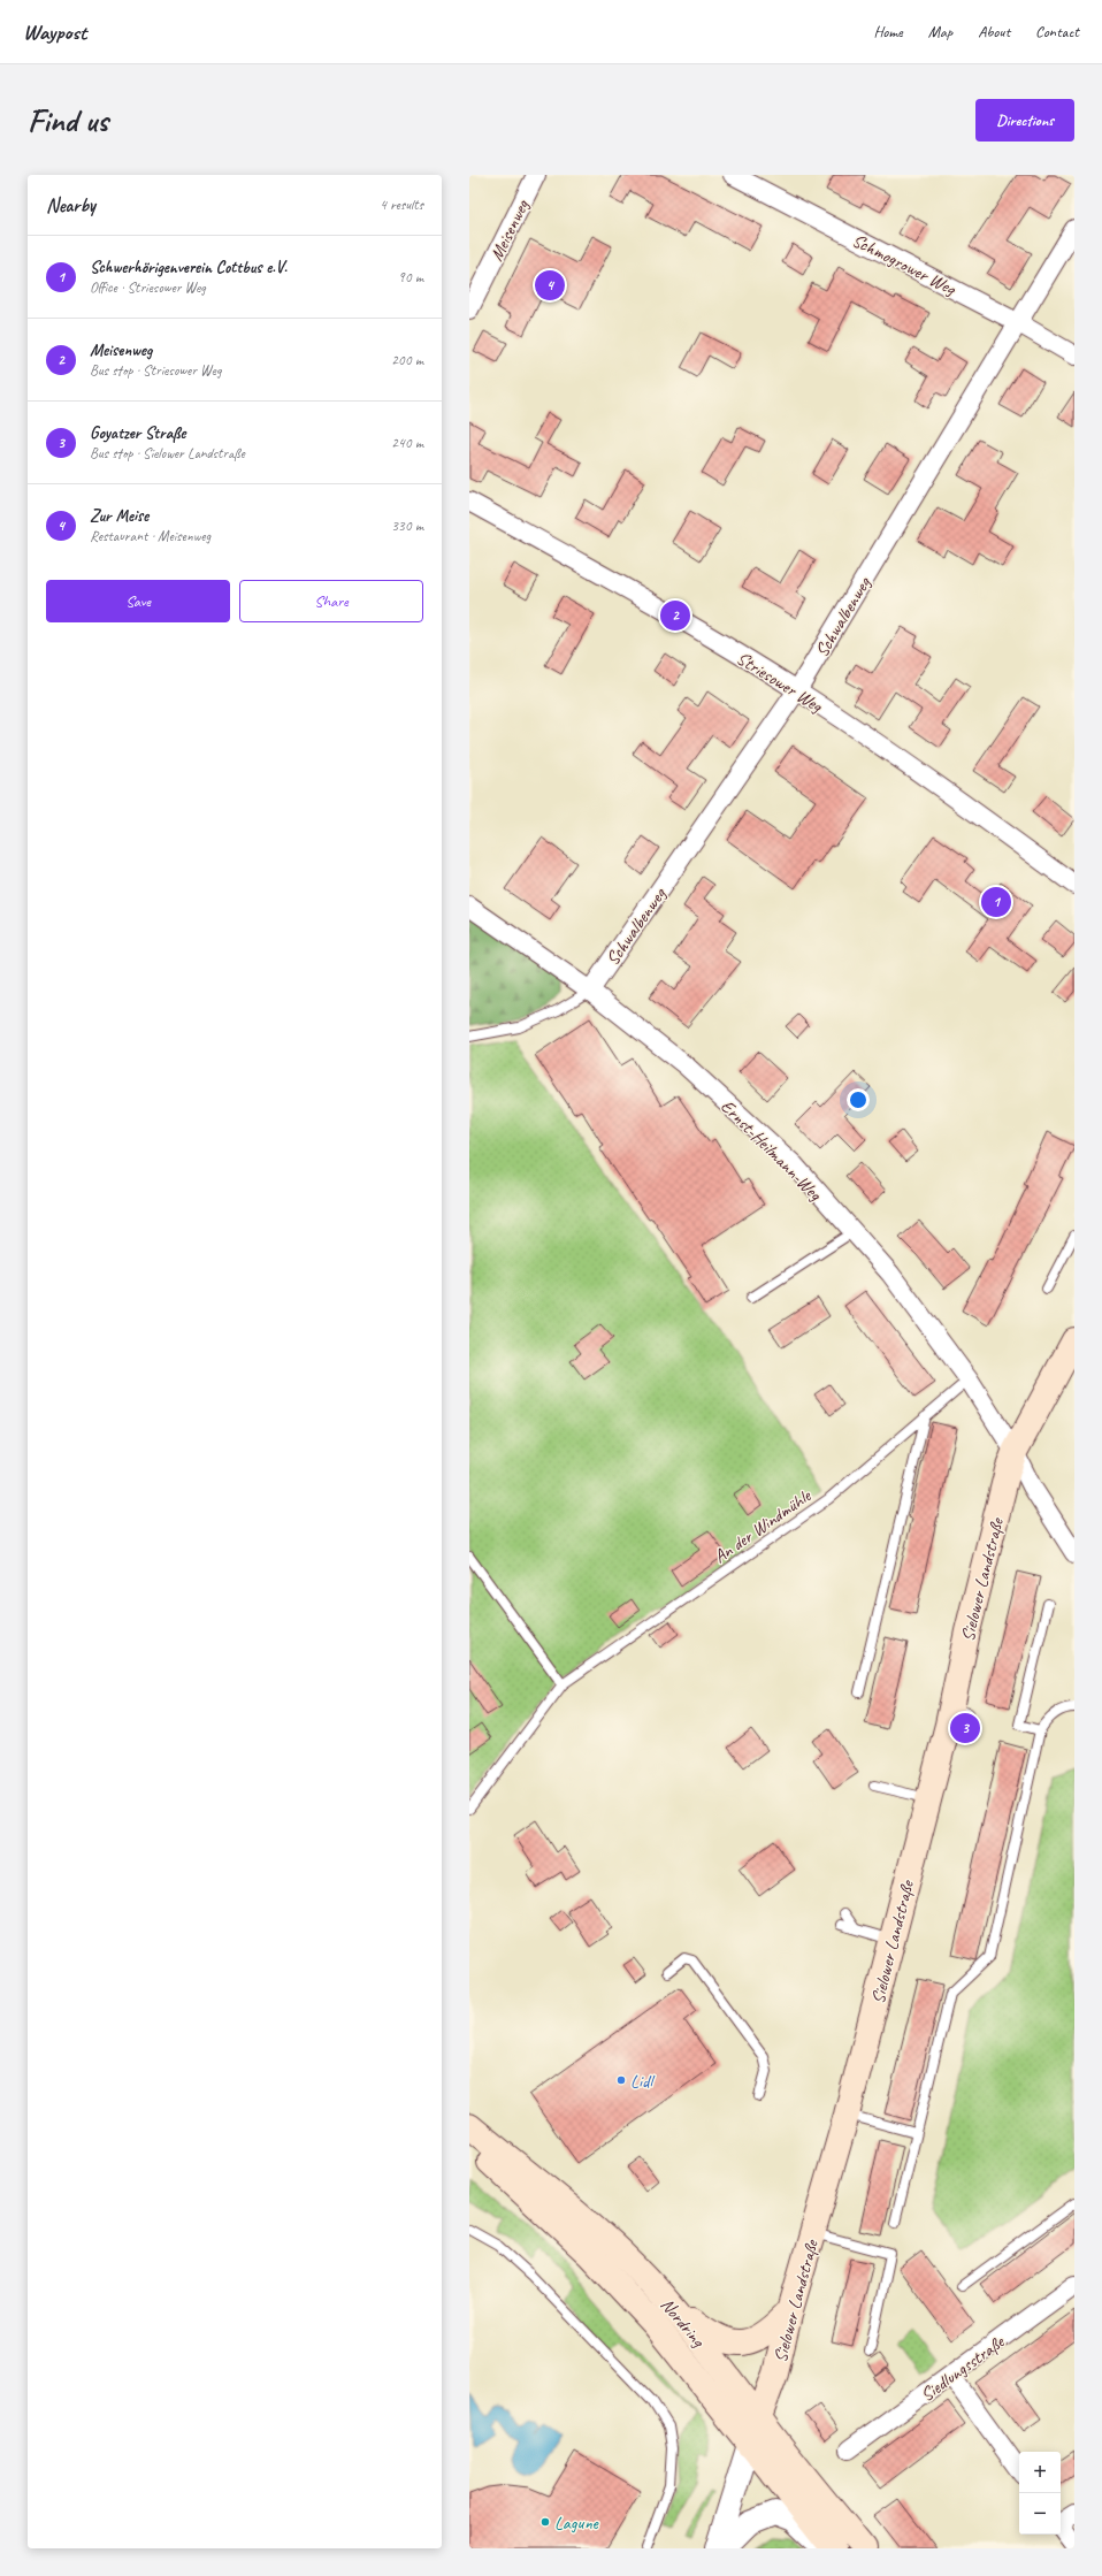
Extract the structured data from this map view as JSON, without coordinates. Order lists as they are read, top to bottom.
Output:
{
  "streets": {
    "main road": ["Sielower Landstraße", "Nordring"],
    "street": [
      "Meisenweg",
      "Schmogrower Weg",
      "Schwalbenweg",
      "Striesower Weg",
      "Ernst-Heilmann-Weg",
      "Siedlungsstraße"
    ],
    "lane": ["An der Windmühle"]
  },
  "crossings": [
    ["Schmogrower Weg", "Schwalbenweg"],
    ["Schwalbenweg", "Striesower Weg"],
    ["Schwalbenweg", "Ernst-Heilmann-Weg"],
    ["Ernst-Heilmann-Weg", "An der Windmühle"],
    ["Ernst-Heilmann-Weg", "Sielower Landstraße"],
    ["Sielower Landstraße", "Nordring"]
  ],
  "places": ["Lidl", "Lagune"],
  "page": {
    "header": "Waypost",
    "nav": [
      "Home",
      "Map",
      "About",
      "Contact"
    ],
    "buttons": [
      "Directions",
      ["Save", "Share"]
    ],
    "title": "Find us",
    "heading": ["Nearby", "4 results"],
    "list": [
      {
        "mark": "1",
        "name": "Schwerhörigenverein Cottbus e.V.",
        "note": "Office · Striesower Weg",
        "value": "90 m"
      },
      {
        "mark": "2",
        "name": "Meisenweg",
        "note": "Bus stop · Striesower Weg",
        "value": "200 m"
      },
      {
        "mark": "3",
        "name": "Goyatzer Straße",
        "note": "Bus stop · Sielower Landstraße",
        "value": "240 m"
      },
      {
        "mark": "4",
        "name": "Zur Meise",
        "note": "Restaurant · Meisenweg",
        "value": "330 m"
      }
    ],
    "pins": [
      "4",
      "2",
      "1",
      "3"
    ],
    "map_buttons": ["+", "−"]
  }
}
